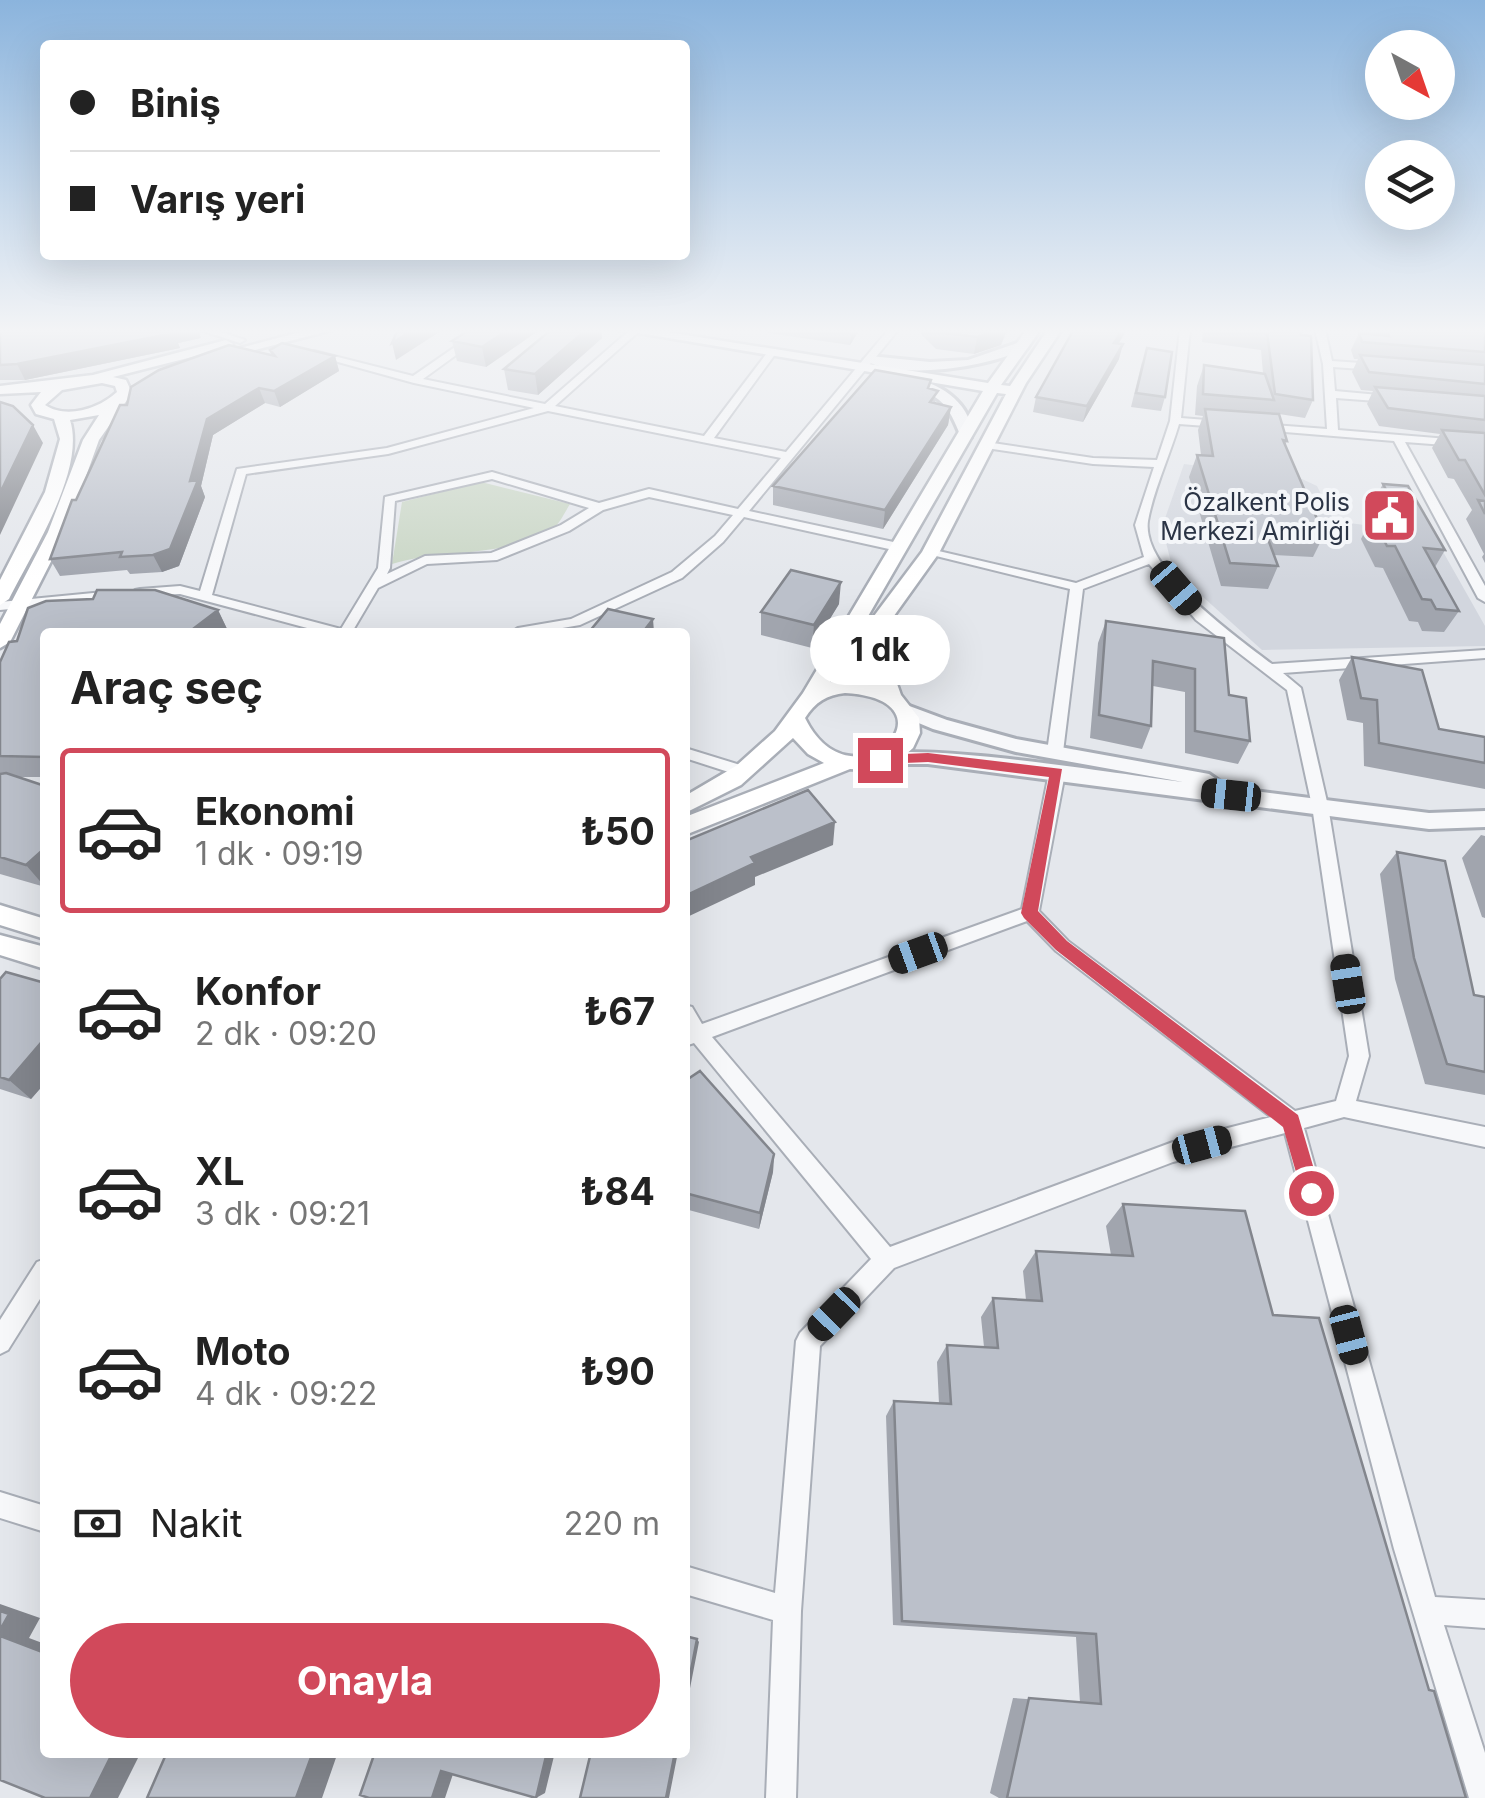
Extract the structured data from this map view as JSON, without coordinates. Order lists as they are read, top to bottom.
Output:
{
  "places": {
    "public building": ["Özalkent Polis Merkezi Amirliği"]
  },
  "north": "bottom right",
  "page": {
    "banner": ["Biniş", "Varış yeri"],
    "bubble": "1 dk",
    "heading": "Araç seç",
    "list": [
      {
        "name": "Ekonomi",
        "note": "1 dk · 09:19",
        "value": "₺50"
      },
      {
        "name": "Konfor",
        "note": "2 dk · 09:20",
        "value": "₺67"
      },
      {
        "name": "XL",
        "note": "3 dk · 09:21",
        "value": "₺84"
      },
      {
        "name": "Moto",
        "note": "4 dk · 09:22",
        "value": "₺90"
      }
    ],
    "pay": ["Nakit", "220 m"],
    "buttons": "Onayla"
  }
}
